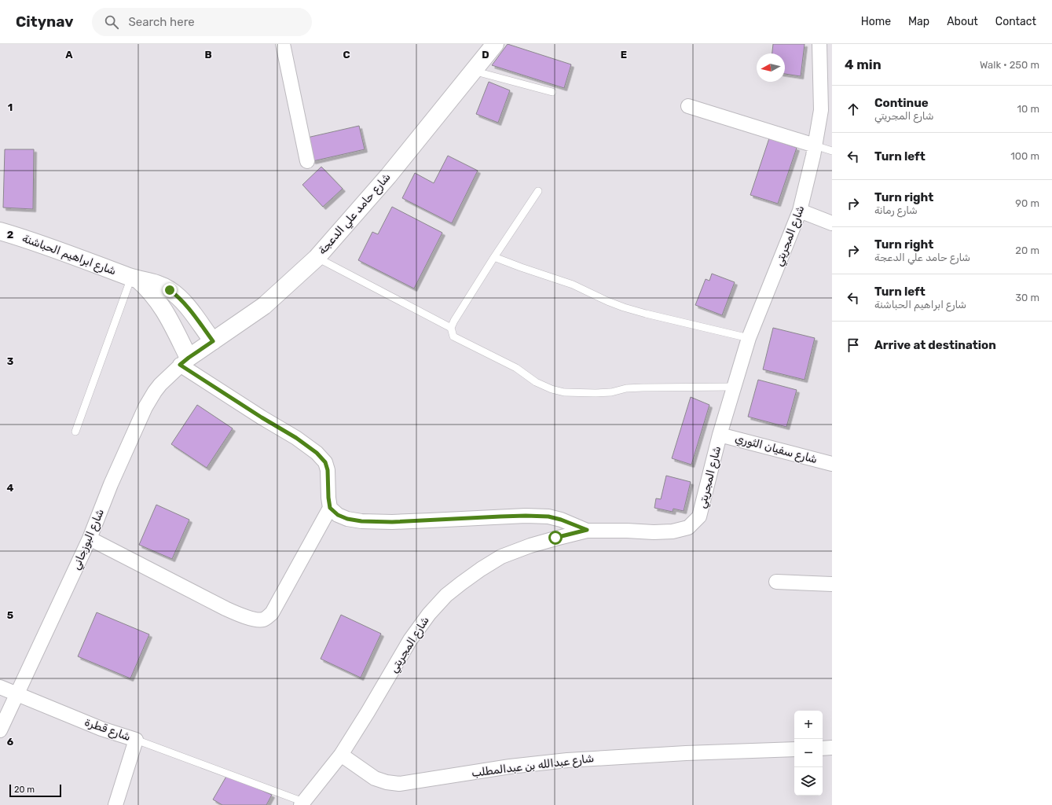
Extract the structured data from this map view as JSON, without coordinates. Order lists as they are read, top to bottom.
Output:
{
  "streets": {
    "street": [
      "شارع حامد علي الدعجة",
      "شارع المجريتي",
      "شارع ابراهيم الحباشنة",
      "شارع سفيان الثوري",
      "شارع البوزجاني",
      "شارع قطرة",
      "شارع عبدالله بن عبدالمطلب"
    ]
  },
  "crossings": [
    ["شارع حامد علي الدعجة", "شارع ابراهيم الحباشنة"],
    ["شارع حامد علي الدعجة", "شارع البوزجاني"],
    ["شارع المجريتي", "شارع سفيان الثوري"],
    ["شارع المجريتي", "شارع عبدالله بن عبدالمطلب"],
    ["شارع ابراهيم الحباشنة", "شارع البوزجاني"],
    ["شارع البوزجاني", "شارع قطرة"]
  ],
  "scale_bar": "20 m",
  "north": "left",
  "page": {
    "header": "Citynav",
    "search": "Search here",
    "nav": [
      "Home",
      "Map",
      "About",
      "Contact"
    ],
    "heading": ["4 min", "Walk · 250 m"],
    "list": [
      ["Continue", "شارع المجريتي", "10 m"],
      ["Turn left", "100 m"],
      ["Turn right", "شارع رمانة", "90 m"],
      ["Turn right", "شارع حامد علي الدعجة", "20 m"],
      ["Turn left", "شارع ابراهيم الحباشنة", "30 m"],
      "Arrive at destination"
    ],
    "map_buttons": ["+", "−"],
    "scale": "20 m"
  },
  "grid": {
    "columns": [
      "A",
      "B",
      "C",
      "D",
      "E"
    ],
    "rows": [
      "1",
      "2",
      "3",
      "4",
      "5",
      "6"
    ]
  }
}
